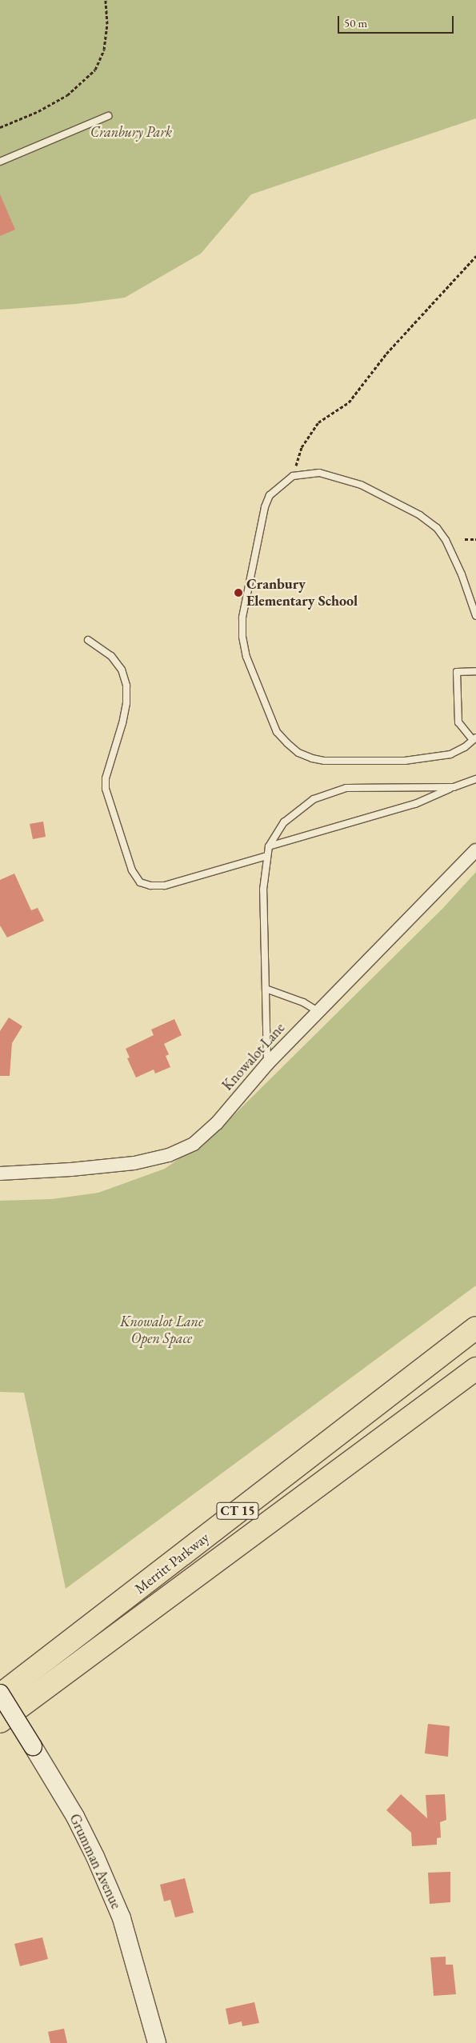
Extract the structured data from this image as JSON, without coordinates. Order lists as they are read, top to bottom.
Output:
{
  "streets": {
    "highway": ["CT 15", "Merritt Parkway"],
    "street": ["Knowalot Lane", "Grumman Avenue"]
  },
  "crossings": [
    ["Merritt Parkway", "Grumman Avenue"]
  ],
  "parks": ["Cranbury Park", "Knowalot Lane Open Space"],
  "places": ["Cranbury Elementary School"],
  "scale_bar": "50 m"
}
